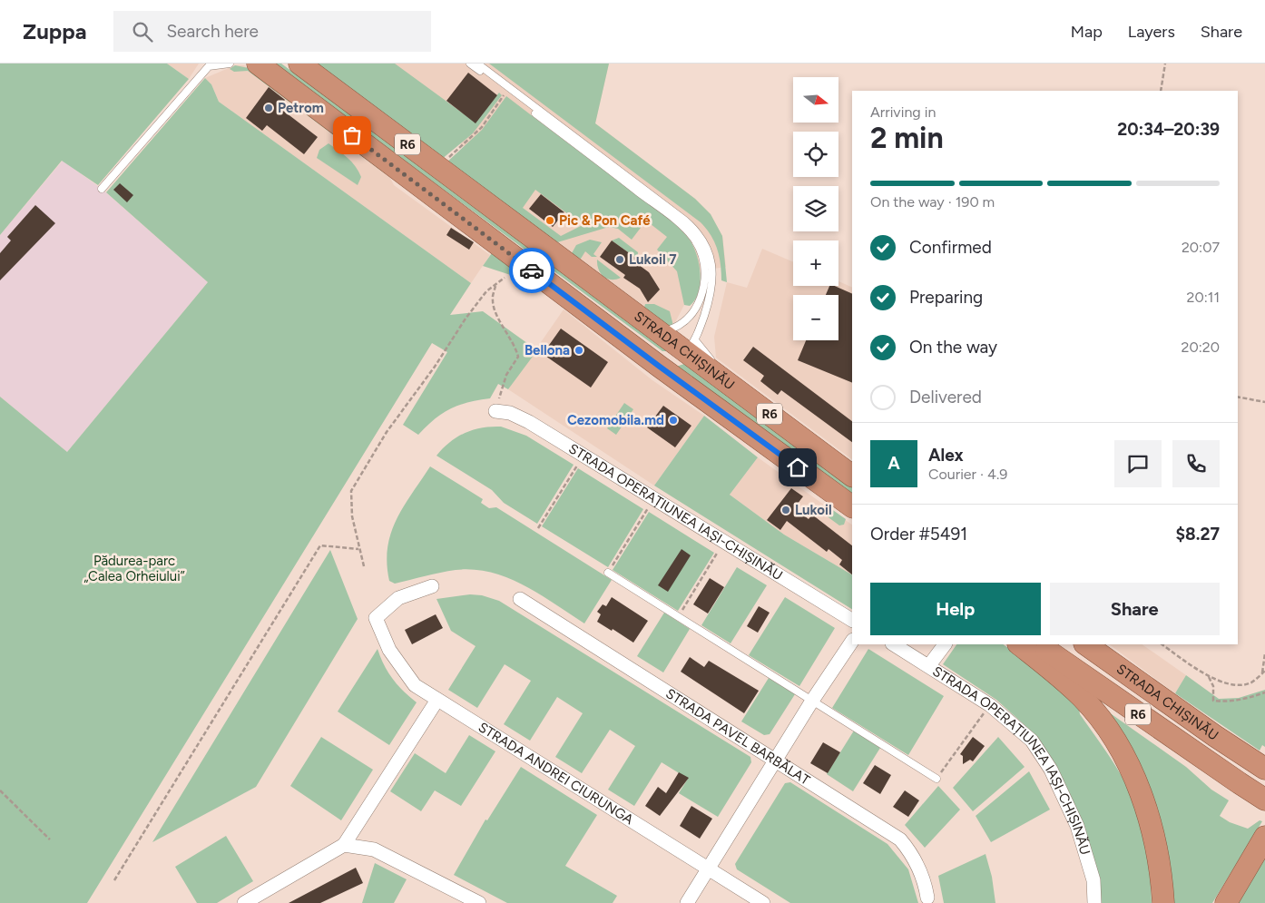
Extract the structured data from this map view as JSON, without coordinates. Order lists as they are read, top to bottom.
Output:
{
  "streets": {
    "highway": ["R6", "STRADA CHIȘINĂU"],
    "street": ["STRADA OPERAȚIUNEA IAȘI-CHIȘINĂU", "STRADA PAVEL BARBĂLAT", "STRADA ANDREI CIURUNGA"]
  },
  "parks": ["Pădurea-parc „Calea Orheiului”"],
  "places": [
    "Petrom",
    "Pic & Pon Café",
    "Lukoil 7",
    "Bellona",
    "Cezomobila.md",
    "Lukoil"
  ],
  "north": "right",
  "page": {
    "header": "Zuppa",
    "search": "Search here",
    "nav": ["Map", "Layers", "Share"],
    "map_buttons": ["+", "−"],
    "heading": ["2 min", "Arriving in", "20:34–20:39"],
    "panel": [
      "Alex",
      "Courier · 4.9",
      "Order #5491",
      "$8.27"
    ],
    "bar": "On the way · 190 m",
    "list": [
      ["Confirmed", "20:07"],
      ["Preparing", "20:11"],
      ["On the way", "20:20"],
      "Delivered"
    ],
    "round": "A",
    "buttons": ["Help", "Share"]
  }
}
